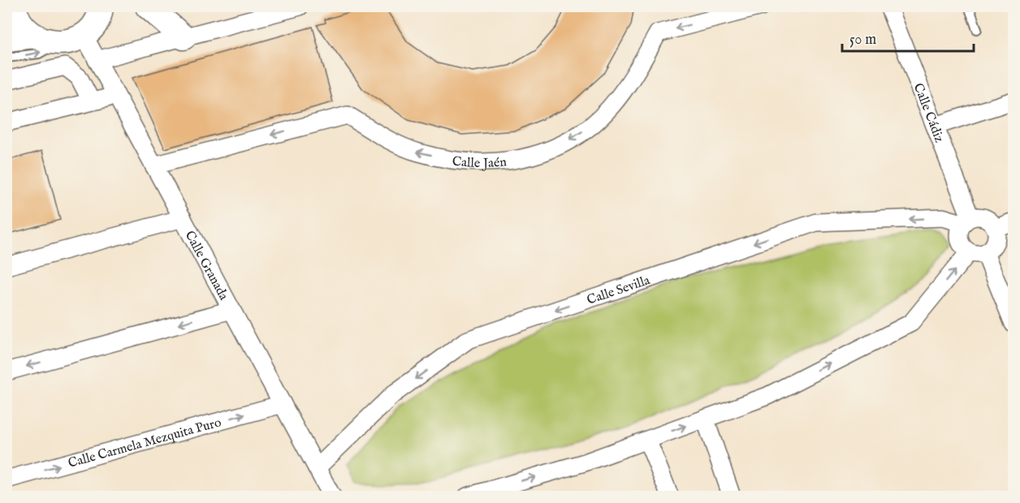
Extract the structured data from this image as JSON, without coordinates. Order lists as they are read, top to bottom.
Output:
{
  "streets": {
    "street": [
      "Calle Cádiz",
      "Calle Jaén",
      "Calle Granada",
      "Calle Sevilla",
      "Calle Carmela Mezquita Puro"
    ]
  },
  "crossings": [
    ["Calle Cádiz", "Calle Sevilla"],
    ["Calle Jaén", "Calle Granada"],
    ["Calle Granada", "Calle Sevilla"],
    ["Calle Granada", "Calle Carmela Mezquita Puro"]
  ],
  "one_way": ["Calle Jaén"],
  "scale_bar": "50 m"
}
